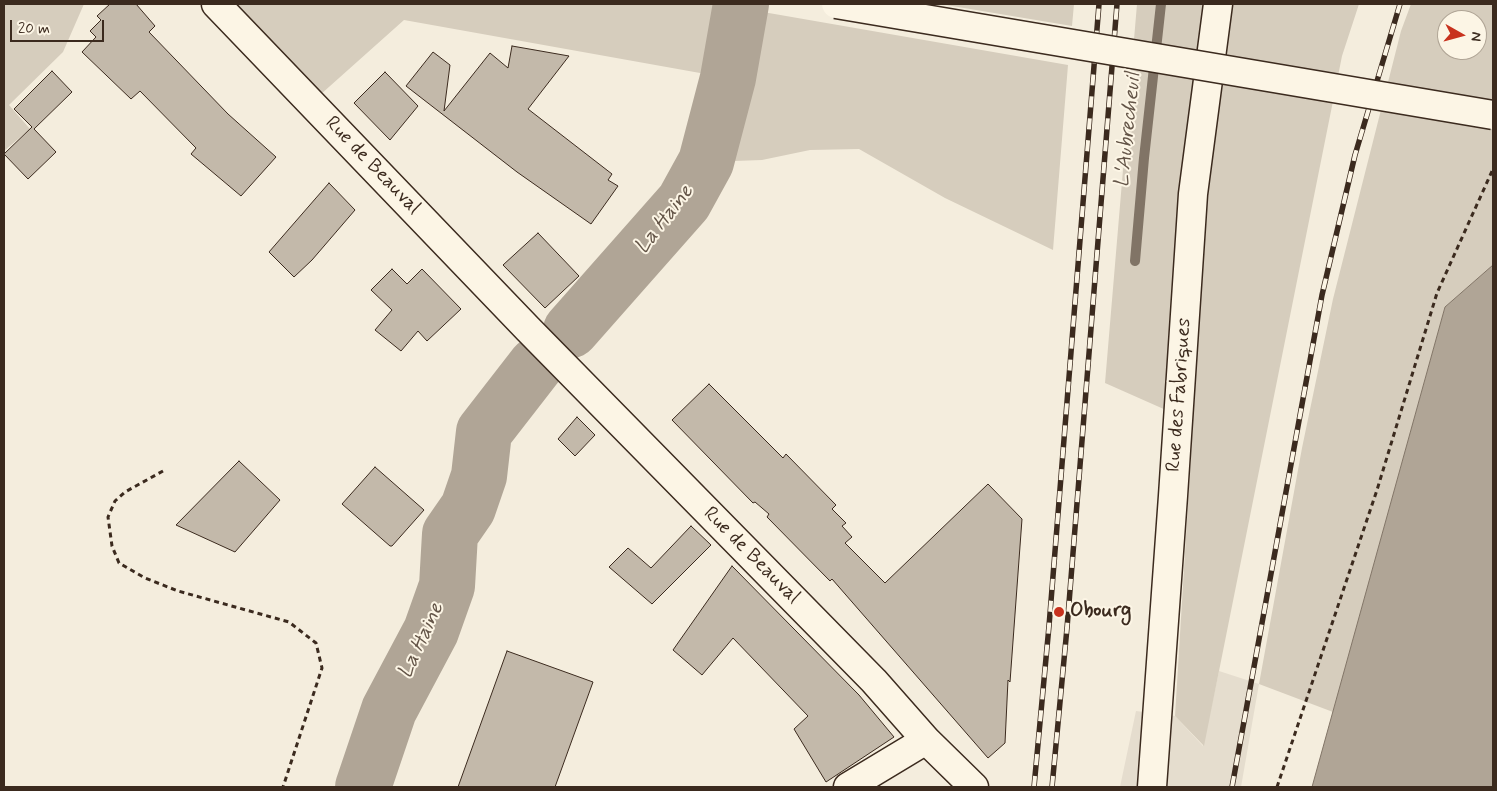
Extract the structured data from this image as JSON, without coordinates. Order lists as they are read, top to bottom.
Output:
{
  "streets": {
    "street": ["Rue de Beauval", "Rue des Fabriques"]
  },
  "water": ["L'Aubrecheuil", "La Haine"],
  "places": ["Obourg"],
  "scale_bar": "20 m",
  "north": "right"
}
